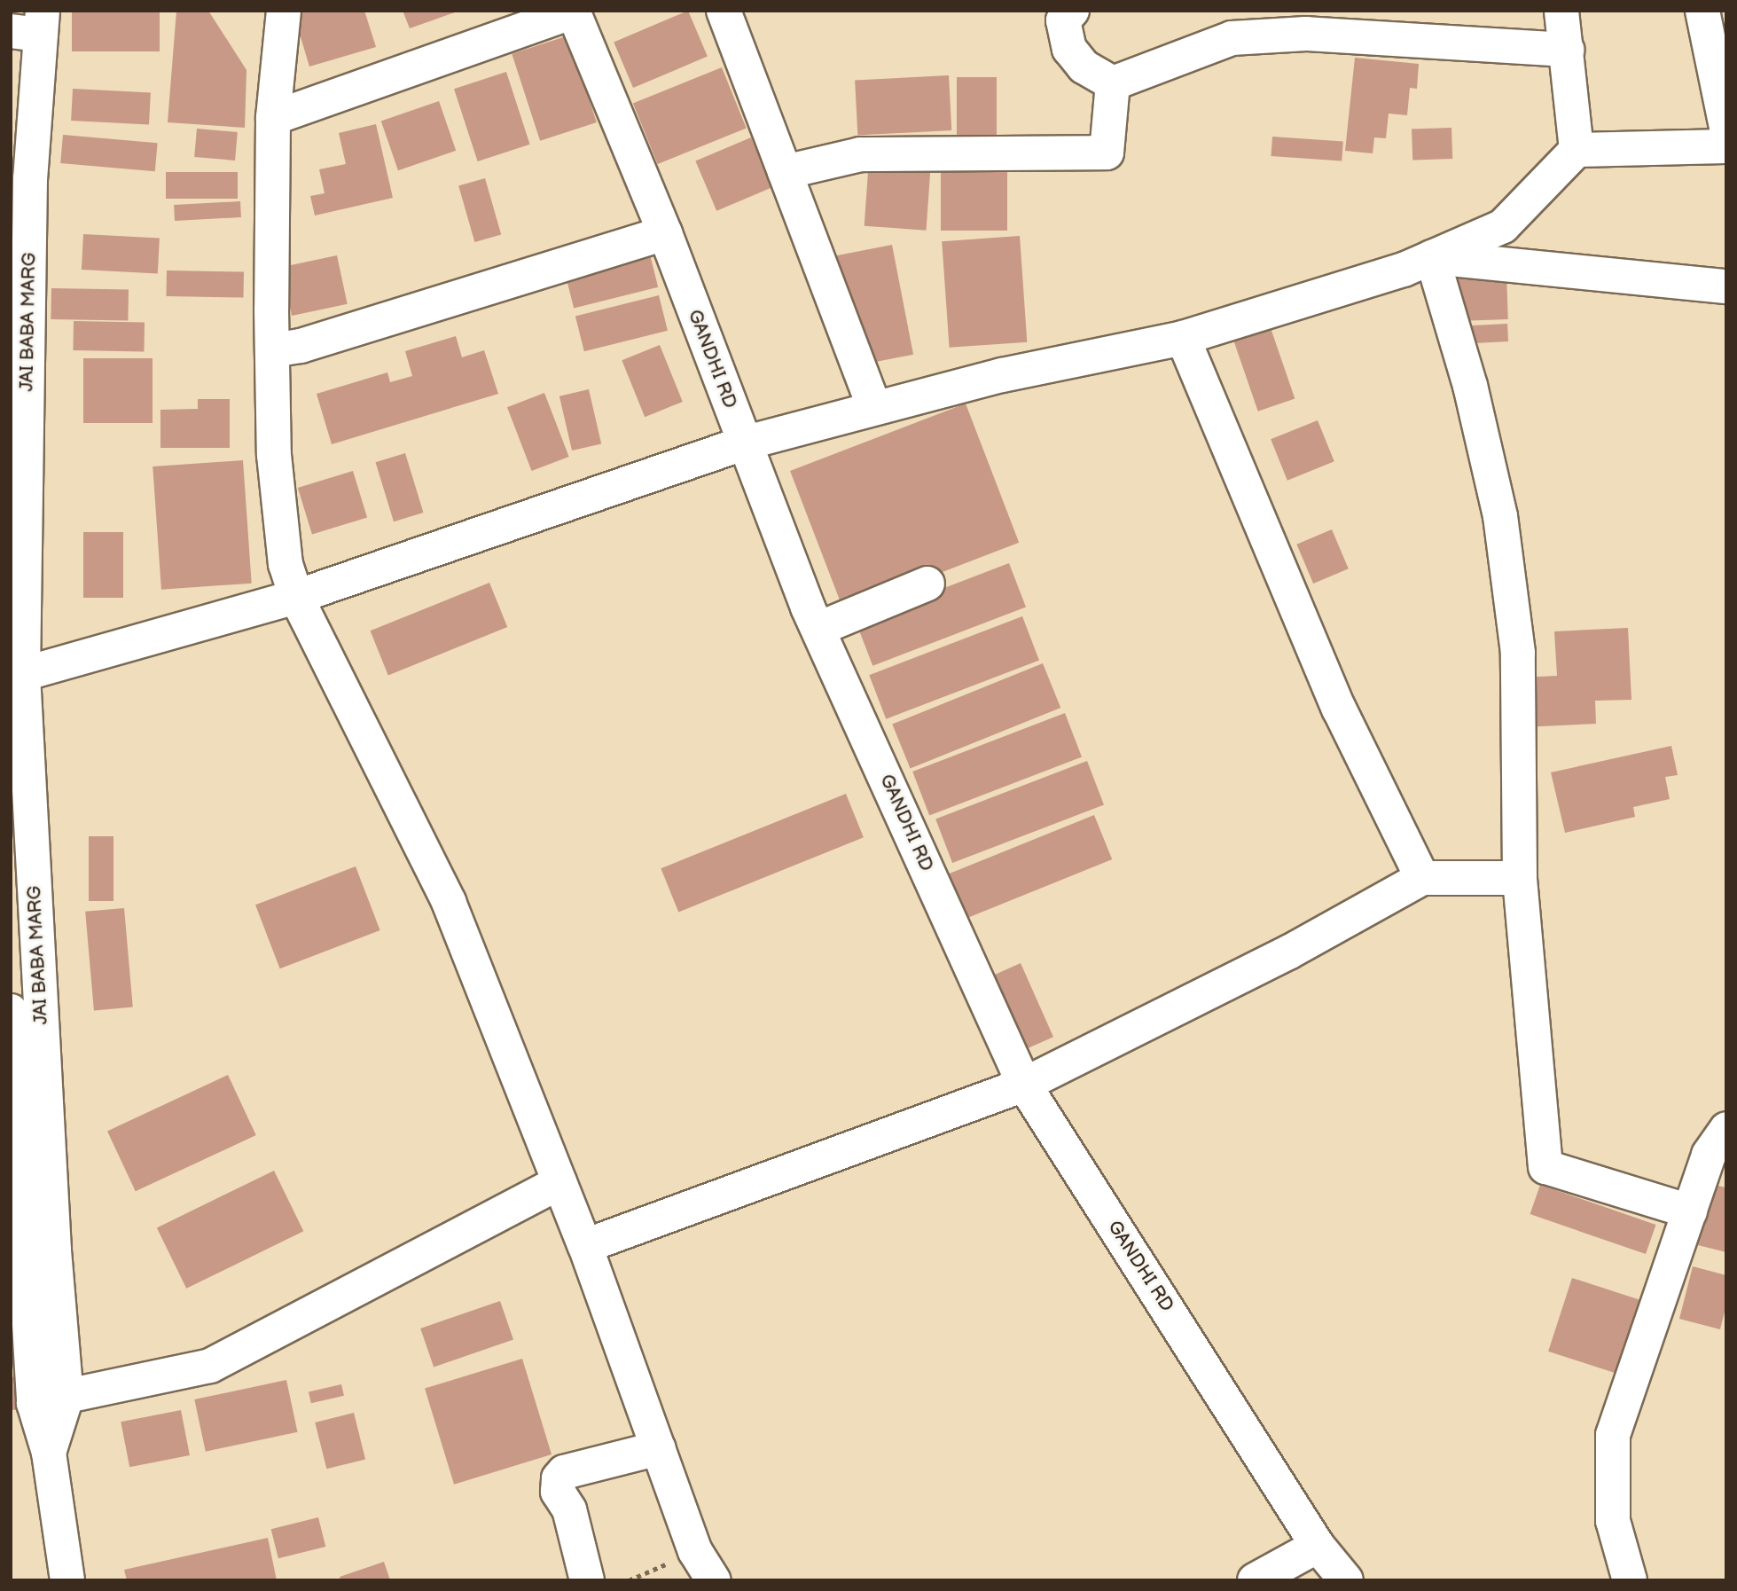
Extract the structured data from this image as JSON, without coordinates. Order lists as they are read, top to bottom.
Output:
{
  "streets": {
    "street": ["JAI BABA MARG", "GANDHI RD"]
  }
}
